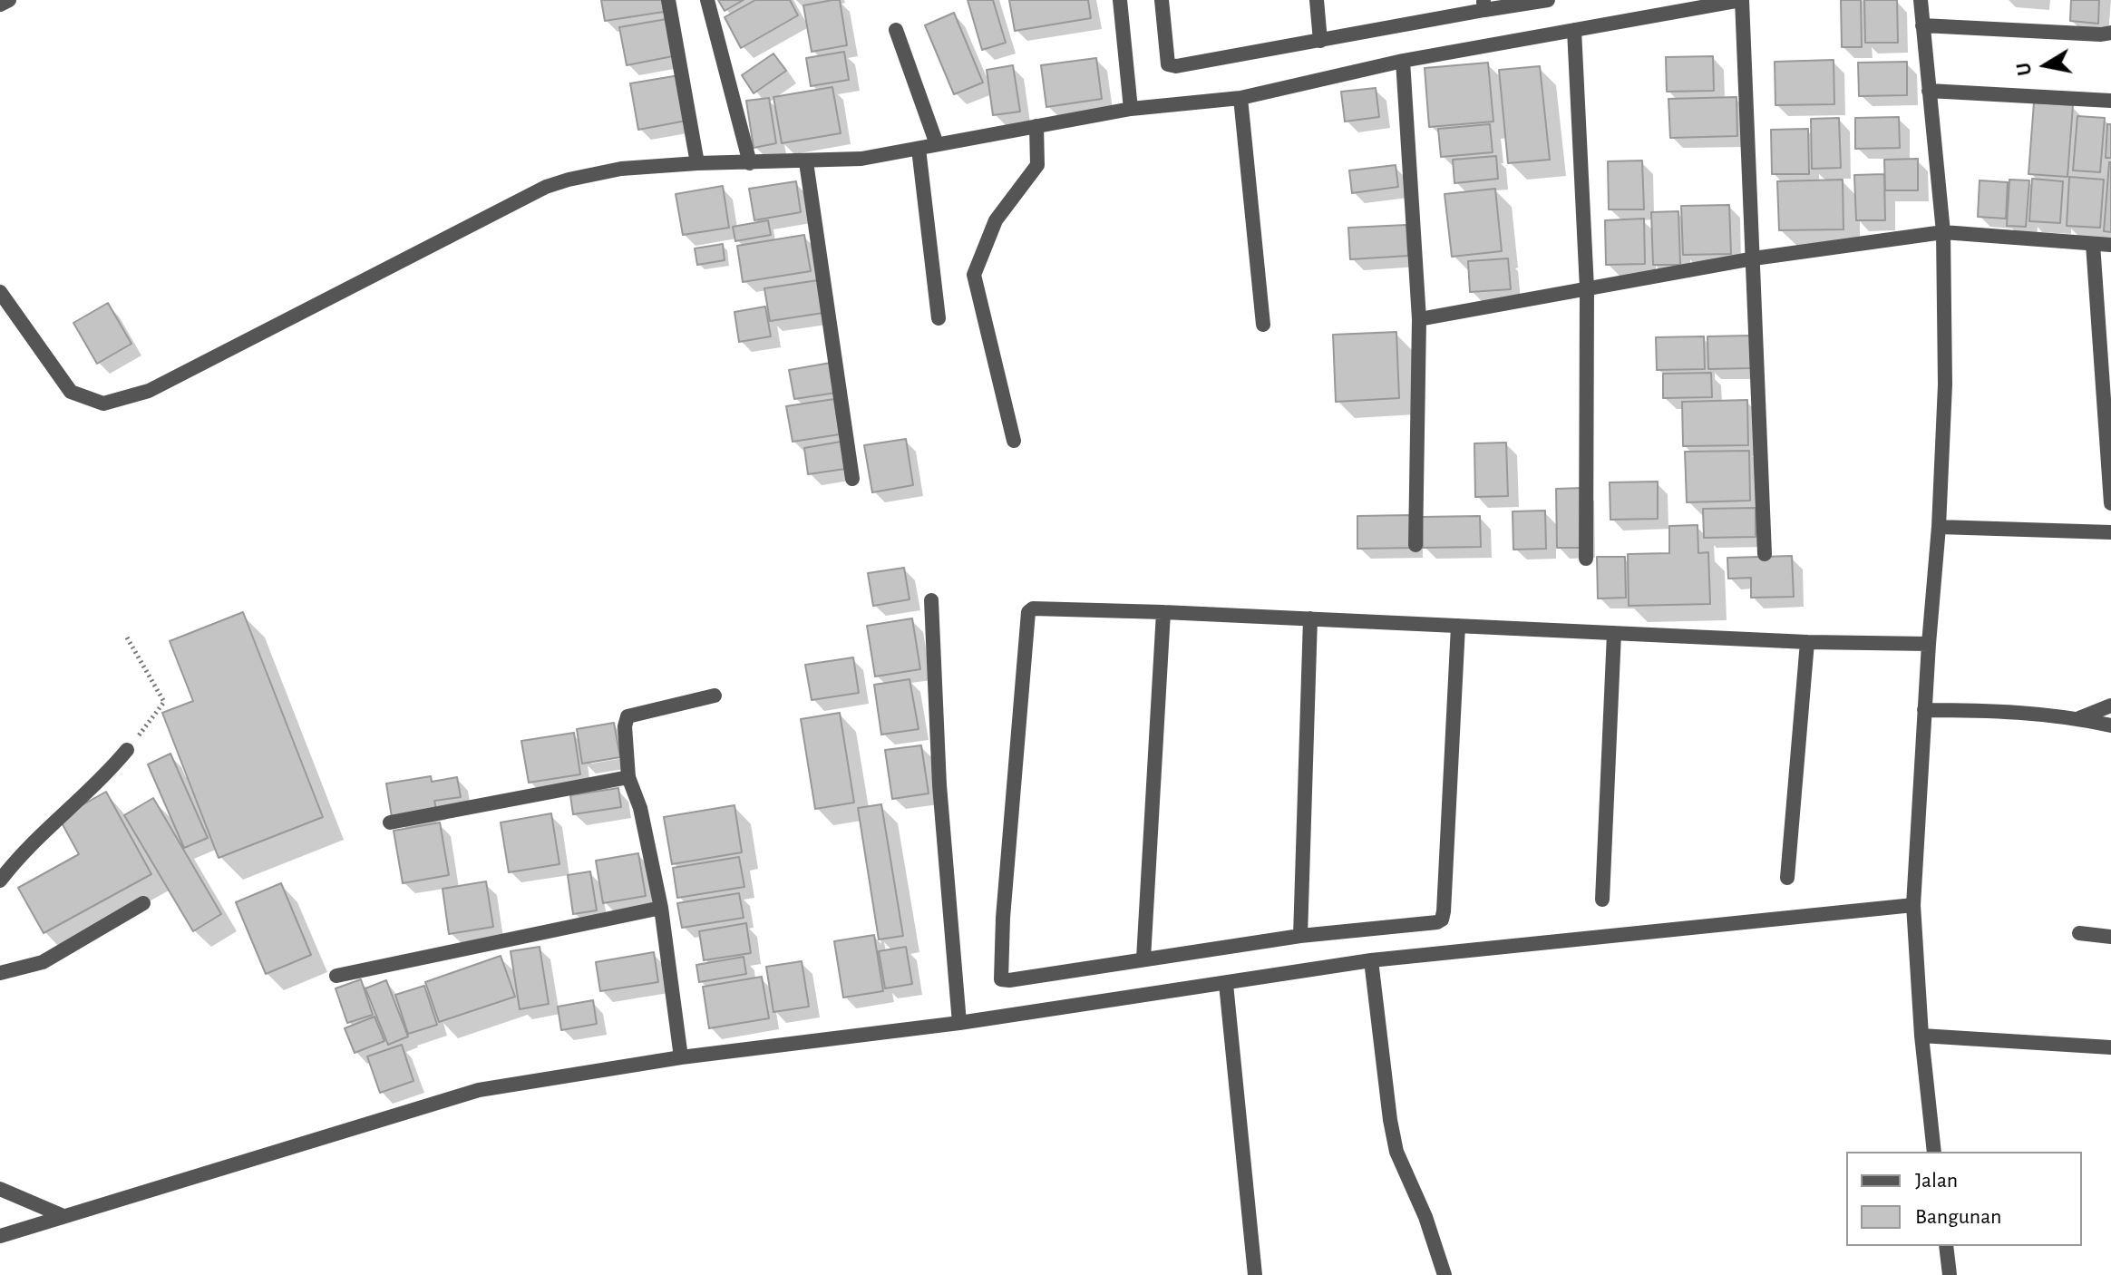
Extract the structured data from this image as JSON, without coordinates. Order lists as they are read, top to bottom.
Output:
{
  "legend": ["Jalan", "Bangunan"],
  "north": "left"
}
